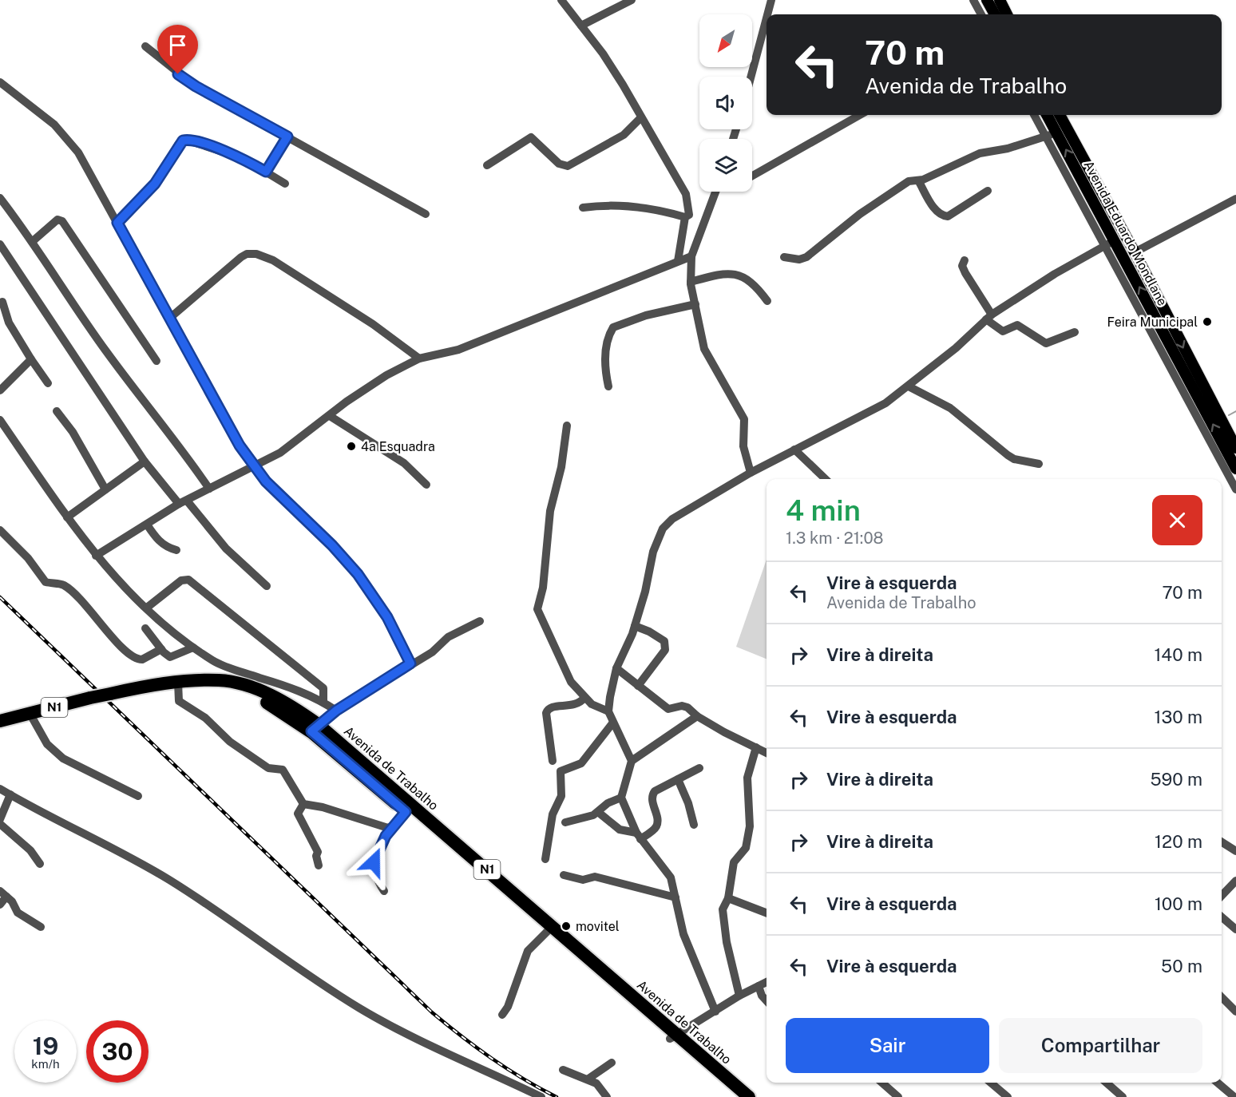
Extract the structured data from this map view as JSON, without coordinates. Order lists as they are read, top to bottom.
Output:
{
  "streets": {
    "highway": ["N1", "Avenida de Trabalho"],
    "main road": ["Avenida Eduardo Mondlane"]
  },
  "crossings": [
    ["N1", "Avenida de Trabalho"]
  ],
  "places": ["Feira Municipal", "4a Esquadra", "movitel"],
  "north": "bottom left",
  "page": {
    "turn": ["70 m", "Avenida de Trabalho"],
    "heading": ["4 min", "1.3 km · 21:08"],
    "list": [
      {
        "name": "Vire à esquerda",
        "note": "Avenida de Trabalho",
        "value": "70 m"
      },
      {
        "name": "Vire à direita",
        "value": "140 m"
      },
      {
        "name": "Vire à esquerda",
        "value": "130 m"
      },
      {
        "name": "Vire à direita",
        "value": "590 m"
      },
      {
        "name": "Vire à direita",
        "value": "120 m"
      },
      {
        "name": "Vire à esquerda",
        "value": "100 m"
      },
      {
        "name": "Vire à esquerda",
        "value": "50 m"
      }
    ],
    "buttons": ["Sair", "Compartilhar"],
    "speed": "19 km/h",
    "limit": "30"
  }
}
